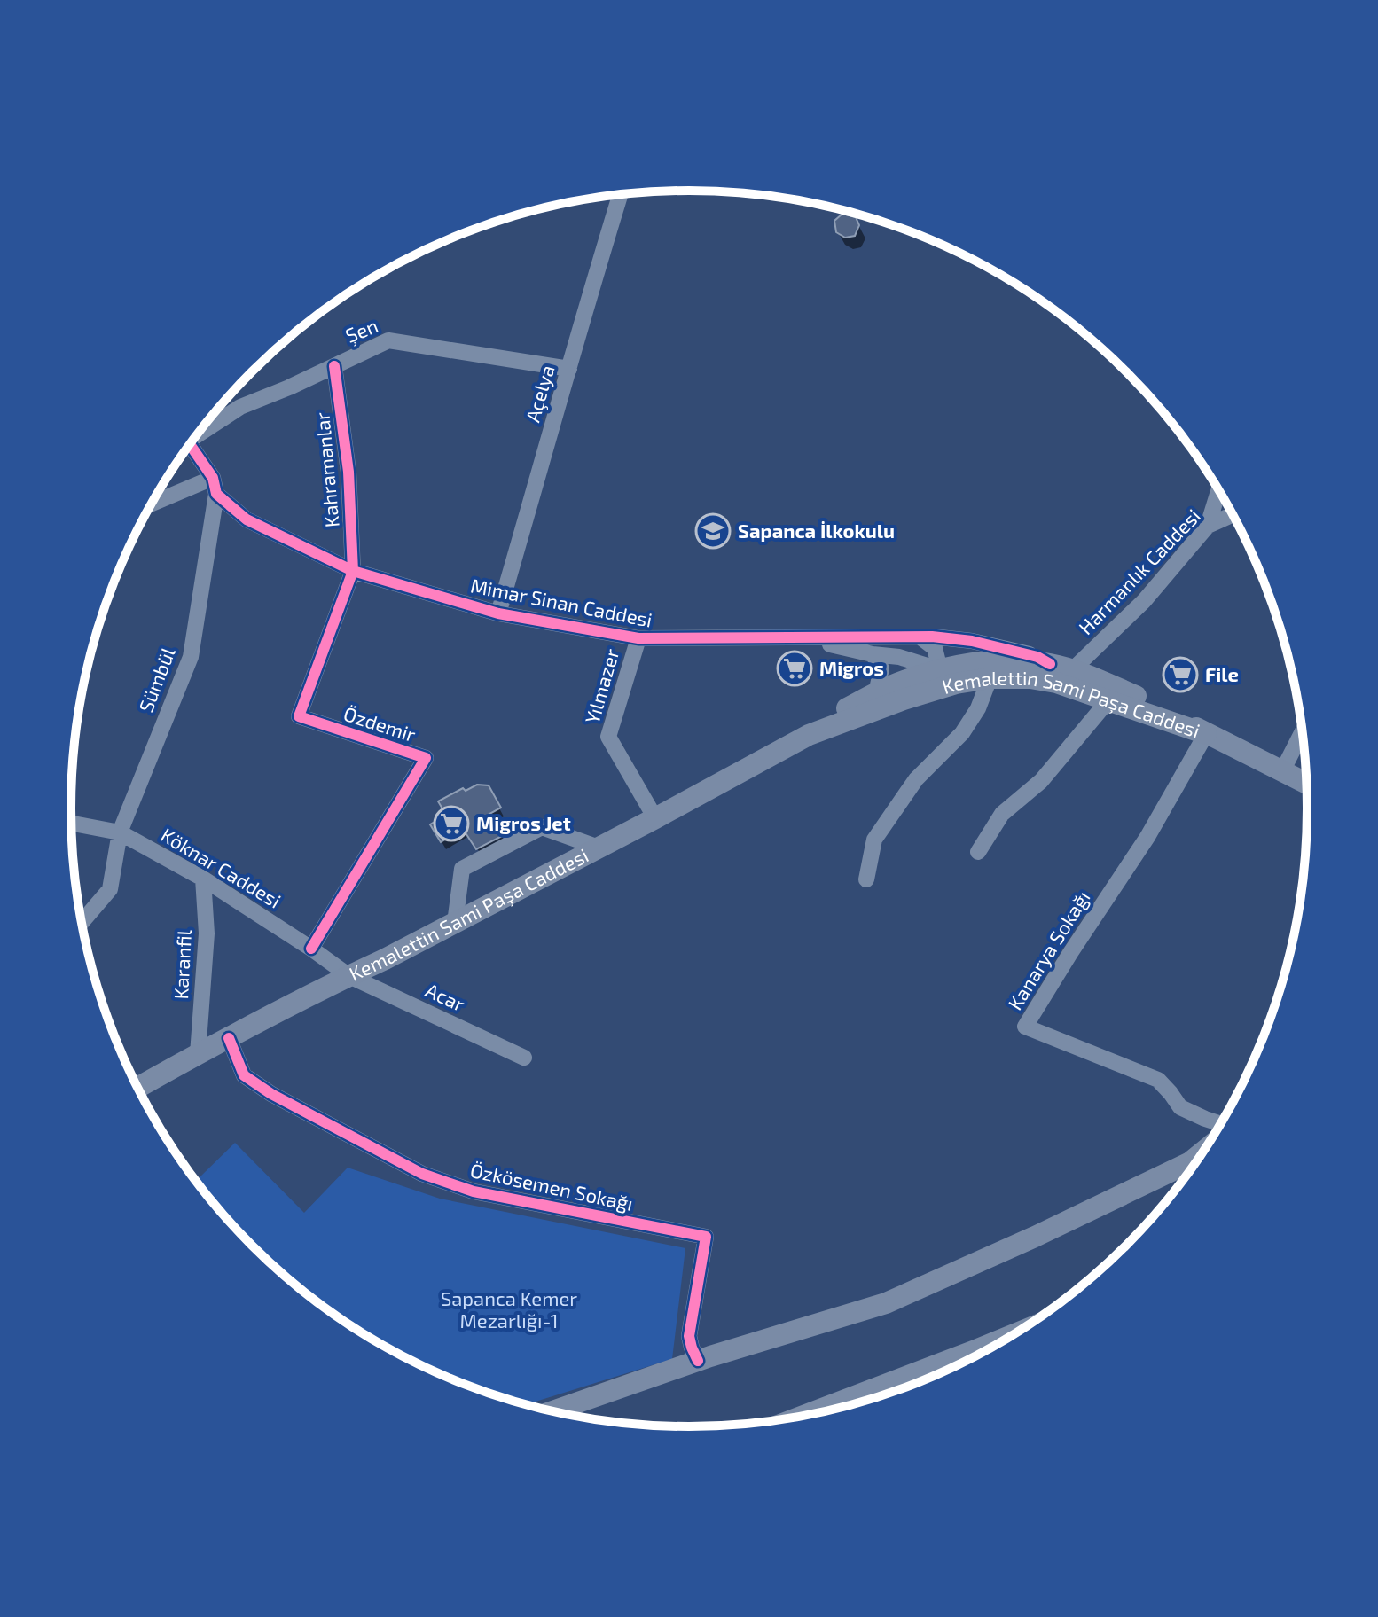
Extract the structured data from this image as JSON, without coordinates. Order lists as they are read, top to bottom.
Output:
{
  "streets": {
    "main road": ["Kemalettin Sami Paşa Caddesi"],
    "street": [
      "Şen",
      "Açelya",
      "Kahramanlar",
      "Harmanlık Caddesi",
      "Mimar Sinan Caddesi",
      "Sümbül",
      "Yılmazer",
      "Özdemir",
      "Köknar Caddesi",
      "Kanarya Sokağı",
      "Karanfil",
      "Acar",
      "Özkösemen Sokağı"
    ]
  },
  "crossings": [
    ["Şen", "Açelya"],
    ["Şen", "Kahramanlar"],
    ["Açelya", "Mimar Sinan Caddesi"],
    ["Kahramanlar", "Mimar Sinan Caddesi"],
    ["Kahramanlar", "Özdemir"],
    ["Harmanlık Caddesi", "Kemalettin Sami Paşa Caddesi"],
    ["Mimar Sinan Caddesi", "Sümbül"],
    ["Mimar Sinan Caddesi", "Yılmazer"],
    ["Mimar Sinan Caddesi", "Özdemir"],
    ["Sümbül", "Köknar Caddesi"],
    ["Yılmazer", "Kemalettin Sami Paşa Caddesi"],
    ["Kemalettin Sami Paşa Caddesi", "Köknar Caddesi"],
    ["Kemalettin Sami Paşa Caddesi", "Kanarya Sokağı"],
    ["Kemalettin Sami Paşa Caddesi", "Karanfil"],
    ["Kemalettin Sami Paşa Caddesi", "Acar"],
    ["Kemalettin Sami Paşa Caddesi", "Özkösemen Sokağı"],
    ["Özdemir", "Köknar Caddesi"],
    ["Köknar Caddesi", "Karanfil"],
    ["Köknar Caddesi", "Acar"]
  ],
  "parks": ["Sapanca Kemer Mezarlığı-1"],
  "places": {
    "school or university": ["Sapanca İlkokulu"],
    "supermarket": ["Migros", "File", "Migros Jet"]
  }
}
